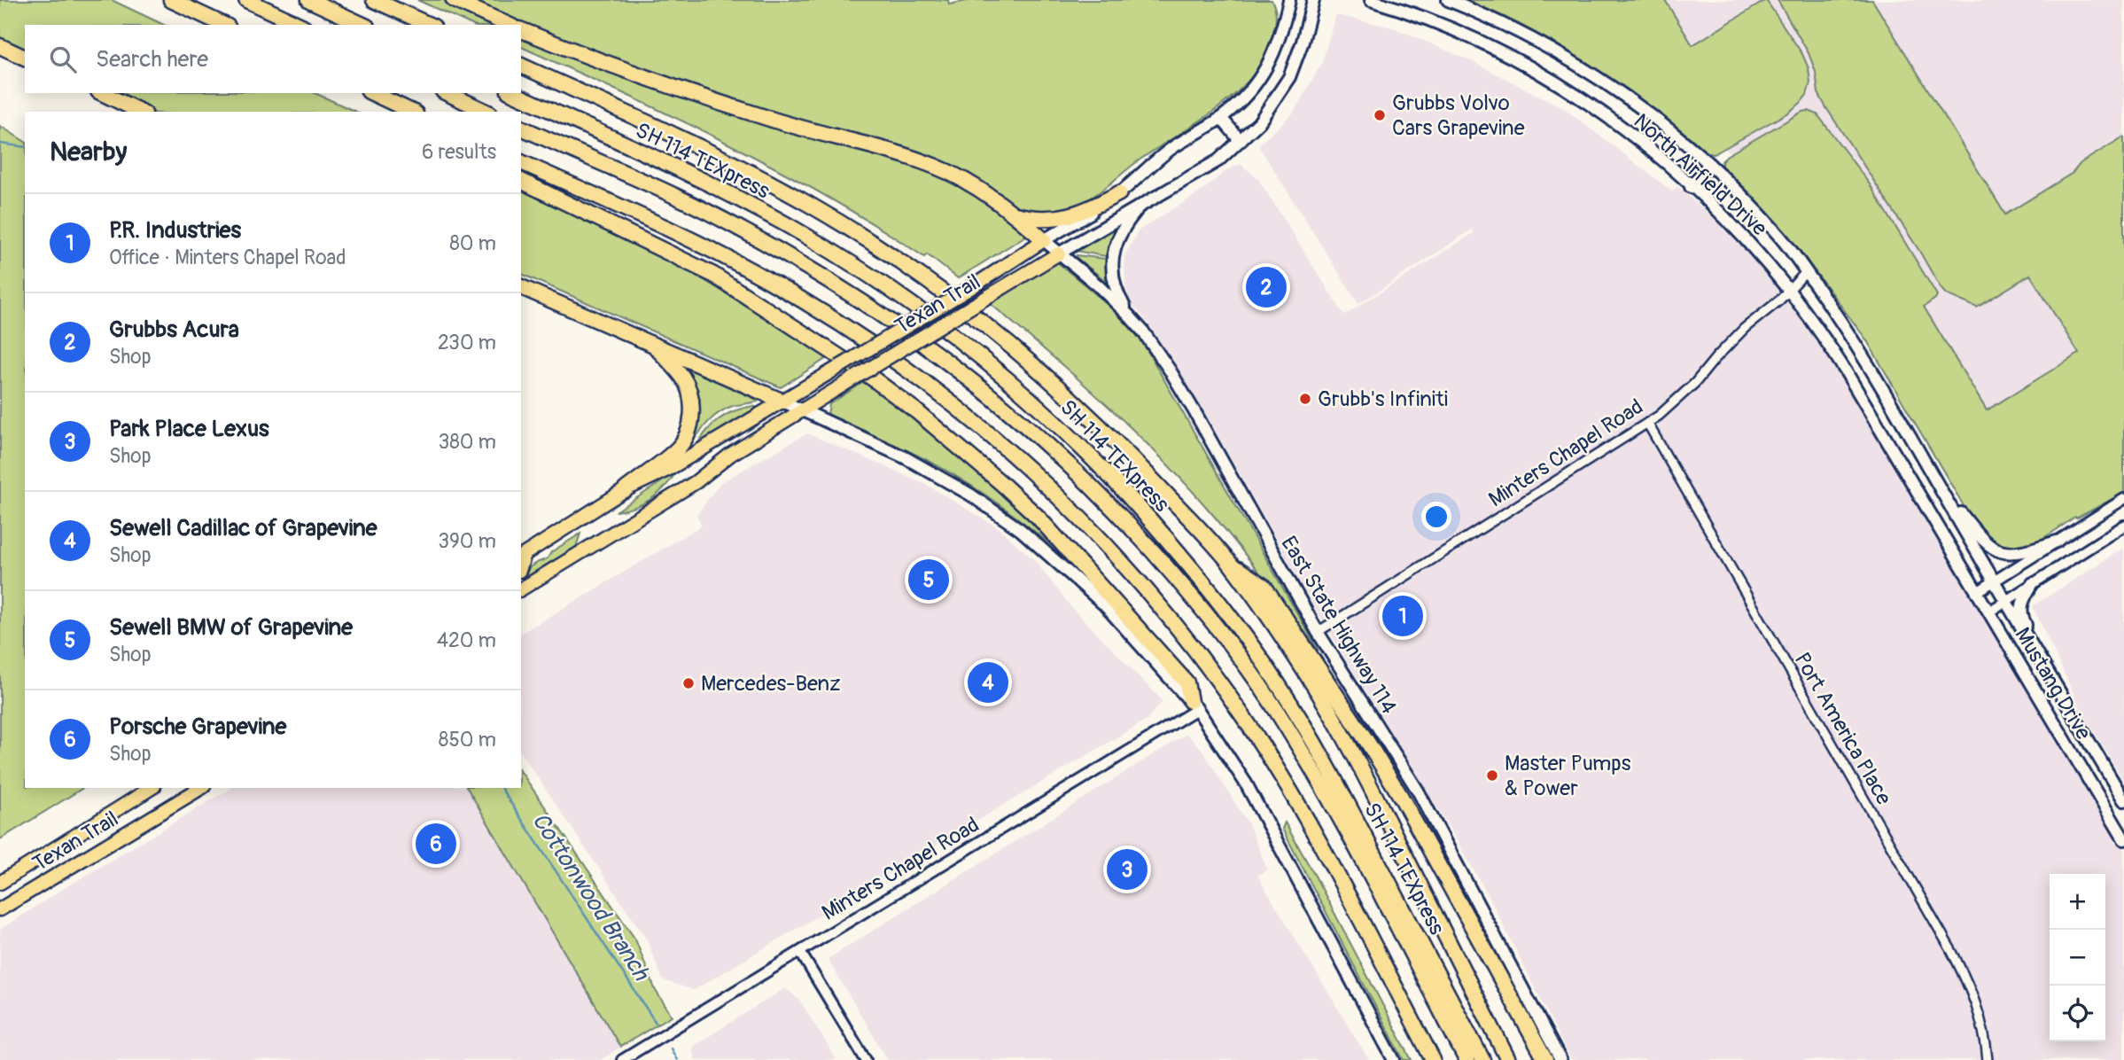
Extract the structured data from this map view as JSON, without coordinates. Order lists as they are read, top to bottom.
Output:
{
  "streets": {
    "highway": ["SH 114 TEXpress"],
    "main road": [
      "North Airfield Drive",
      "Texan Trail",
      "East State Highway 114",
      "Mustang Drive"
    ],
    "street": ["Minters Chapel Road", "Port America Place"]
  },
  "crossings": [
    ["North Airfield Drive", "Minters Chapel Road"],
    ["North Airfield Drive", "Mustang Drive"],
    ["Texan Trail", "East State Highway 114"],
    ["Minters Chapel Road", "East State Highway 114"],
    ["Minters Chapel Road", "Port America Place"]
  ],
  "water": ["Cottonwood Branch"],
  "places": [
    "Grubbs Volvo Cars Grapevine",
    "Grubb's Infiniti",
    "Mercedes-Benz",
    "Master Pumps & Power"
  ],
  "page": {
    "search": "Search here",
    "heading": ["Nearby", "6 results"],
    "list": [
      {
        "mark": "1",
        "name": "P.R. Industries",
        "note": "Office · Minters Chapel Road",
        "value": "80 m"
      },
      {
        "mark": "2",
        "name": "Grubbs Acura",
        "note": "Shop",
        "value": "230 m"
      },
      {
        "mark": "3",
        "name": "Park Place Lexus",
        "note": "Shop",
        "value": "380 m"
      },
      {
        "mark": "4",
        "name": "Sewell Cadillac of Grapevine",
        "note": "Shop",
        "value": "390 m"
      },
      {
        "mark": "5",
        "name": "Sewell BMW of Grapevine",
        "note": "Shop",
        "value": "420 m"
      },
      {
        "mark": "6",
        "name": "Porsche Grapevine",
        "note": "Shop",
        "value": "850 m"
      }
    ],
    "pins": [
      "2",
      "5",
      "1",
      "4",
      "6",
      "3"
    ],
    "map_buttons": ["+", "−"]
  }
}
